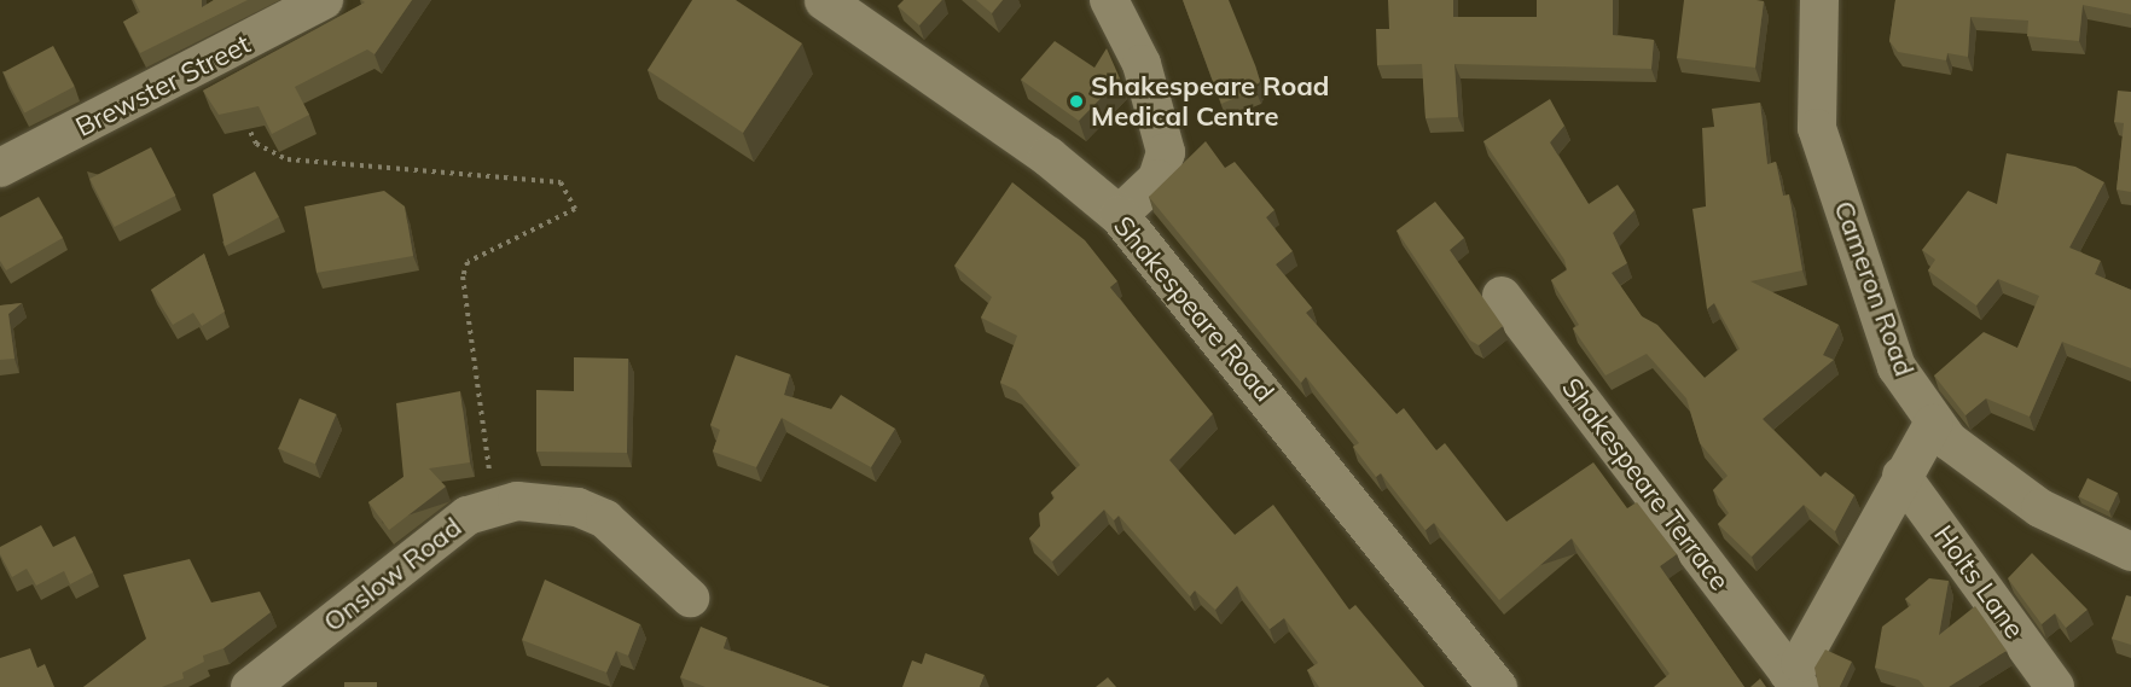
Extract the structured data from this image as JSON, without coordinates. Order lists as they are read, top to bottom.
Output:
{
  "streets": {
    "street": [
      "Brewster Street",
      "Cameron Road",
      "Shakespeare Road",
      "Shakespeare Terrace",
      "Onslow Road",
      "Holts Lane"
    ]
  },
  "crossings": [
    ["Cameron Road", "Shakespeare Terrace"],
    ["Shakespeare Terrace", "Holts Lane"]
  ],
  "places": ["Shakespeare Road Medical Centre"]
}
